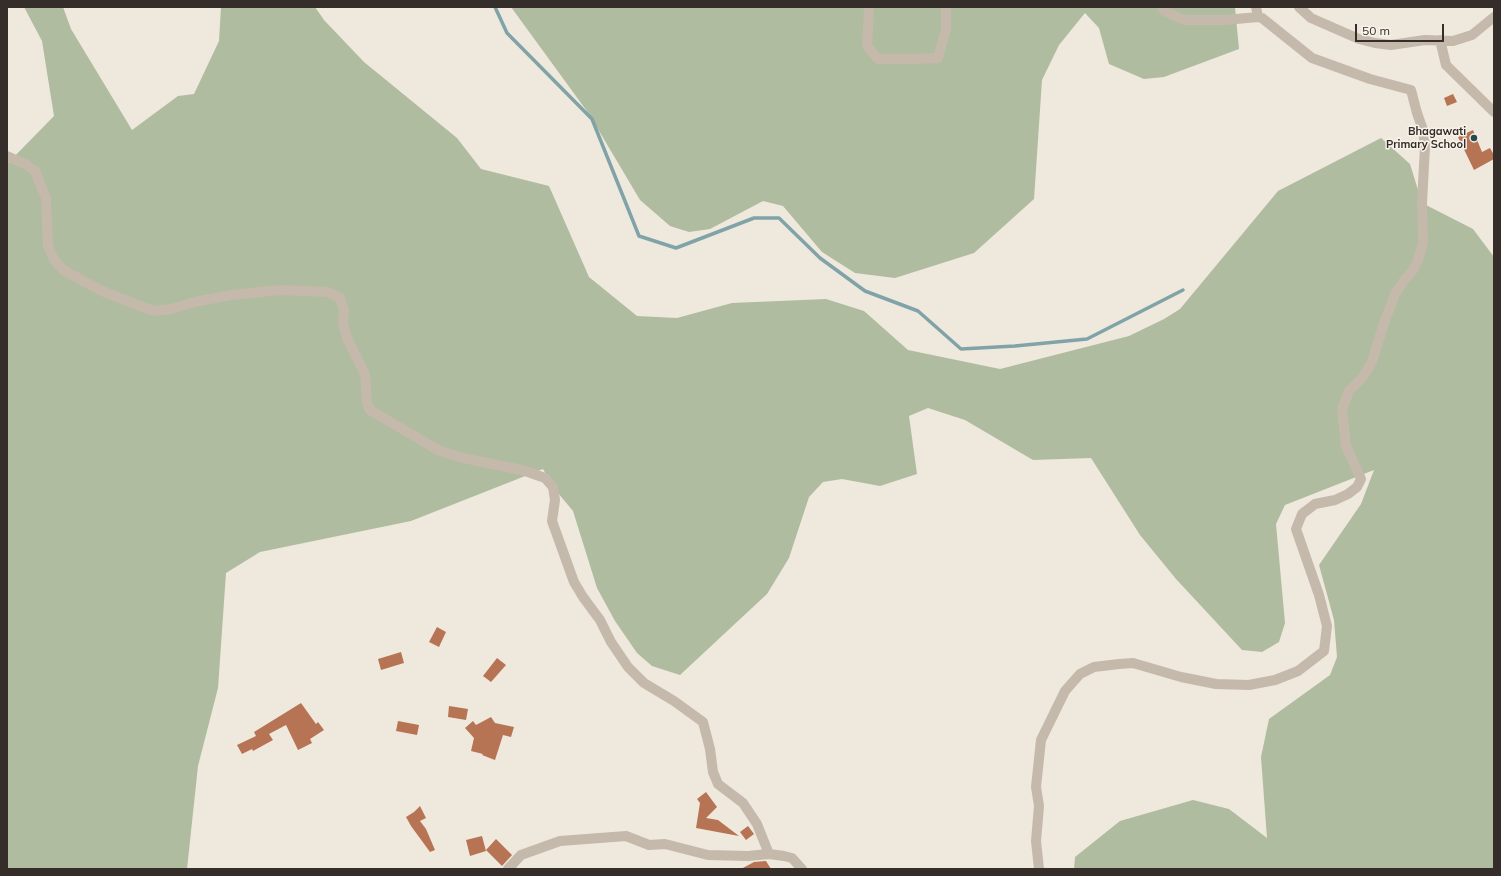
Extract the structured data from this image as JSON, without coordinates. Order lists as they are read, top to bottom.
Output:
{
  "places": ["Bhagawati Primary School"],
  "scale_bar": "50 m"
}
